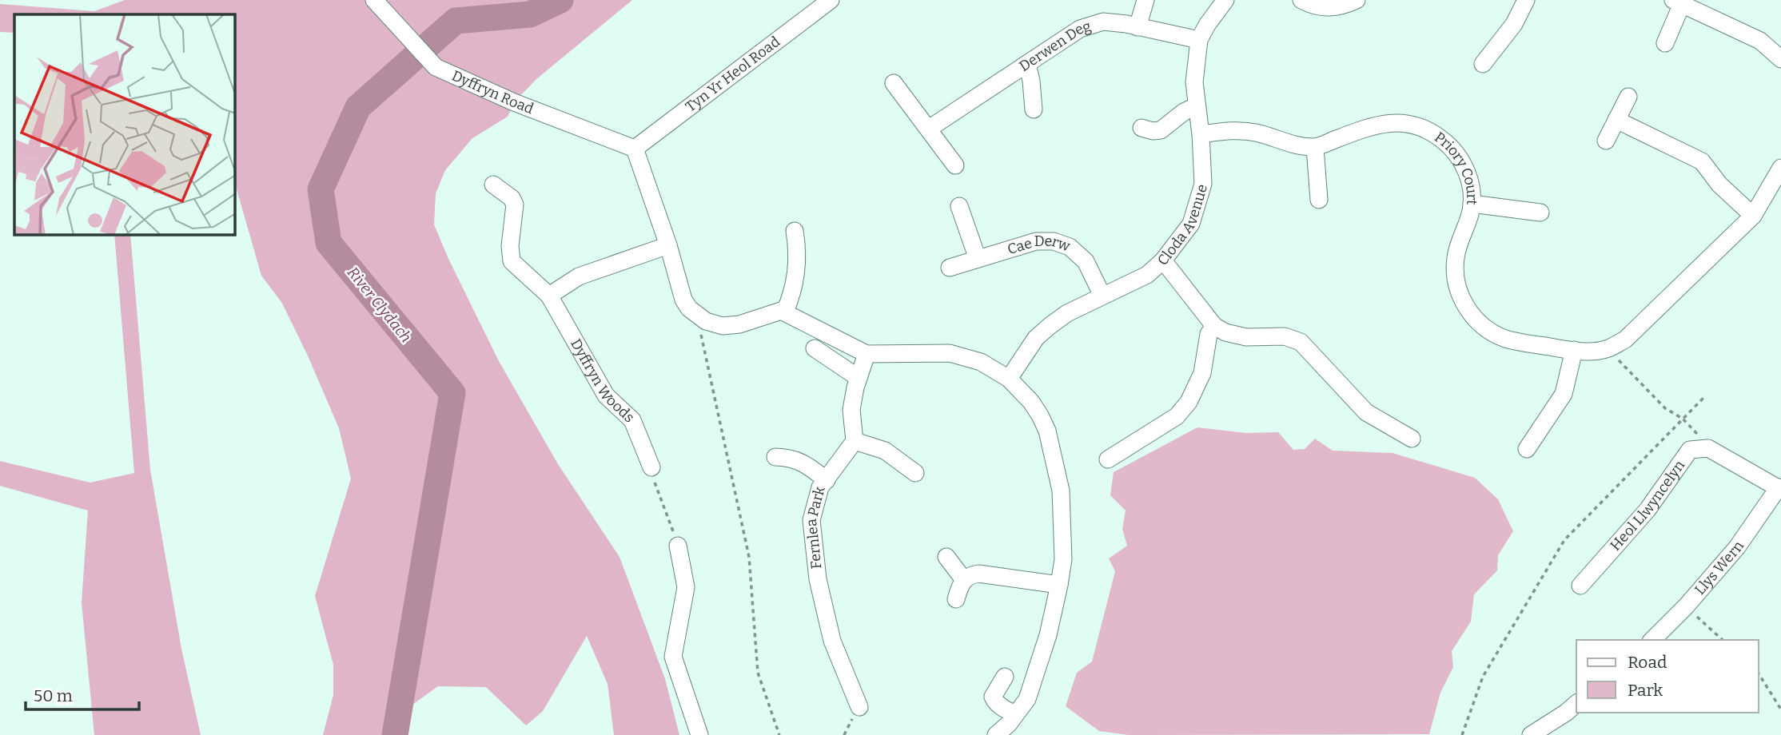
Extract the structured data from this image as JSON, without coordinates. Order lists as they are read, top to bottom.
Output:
{
  "streets": {
    "street": [
      "Derwen Deg",
      "Tyn Yr Heol Road",
      "Dyffryn Road",
      "Priory Court",
      "Cloda Avenue",
      "Cae Derw",
      "Dyffryn Woods",
      "Heol Llwyncelyn",
      "Fernlea Park",
      "Llys Wern"
    ]
  },
  "crossings": [
    ["Derwen Deg", "Cloda Avenue"],
    ["Tyn Yr Heol Road", "Dyffryn Road"],
    ["Priory Court", "Cloda Avenue"],
    ["Cloda Avenue", "Cae Derw"]
  ],
  "water": ["River Clydach"],
  "legend": ["Road", "Park"],
  "scale_bar": "50 m"
}
